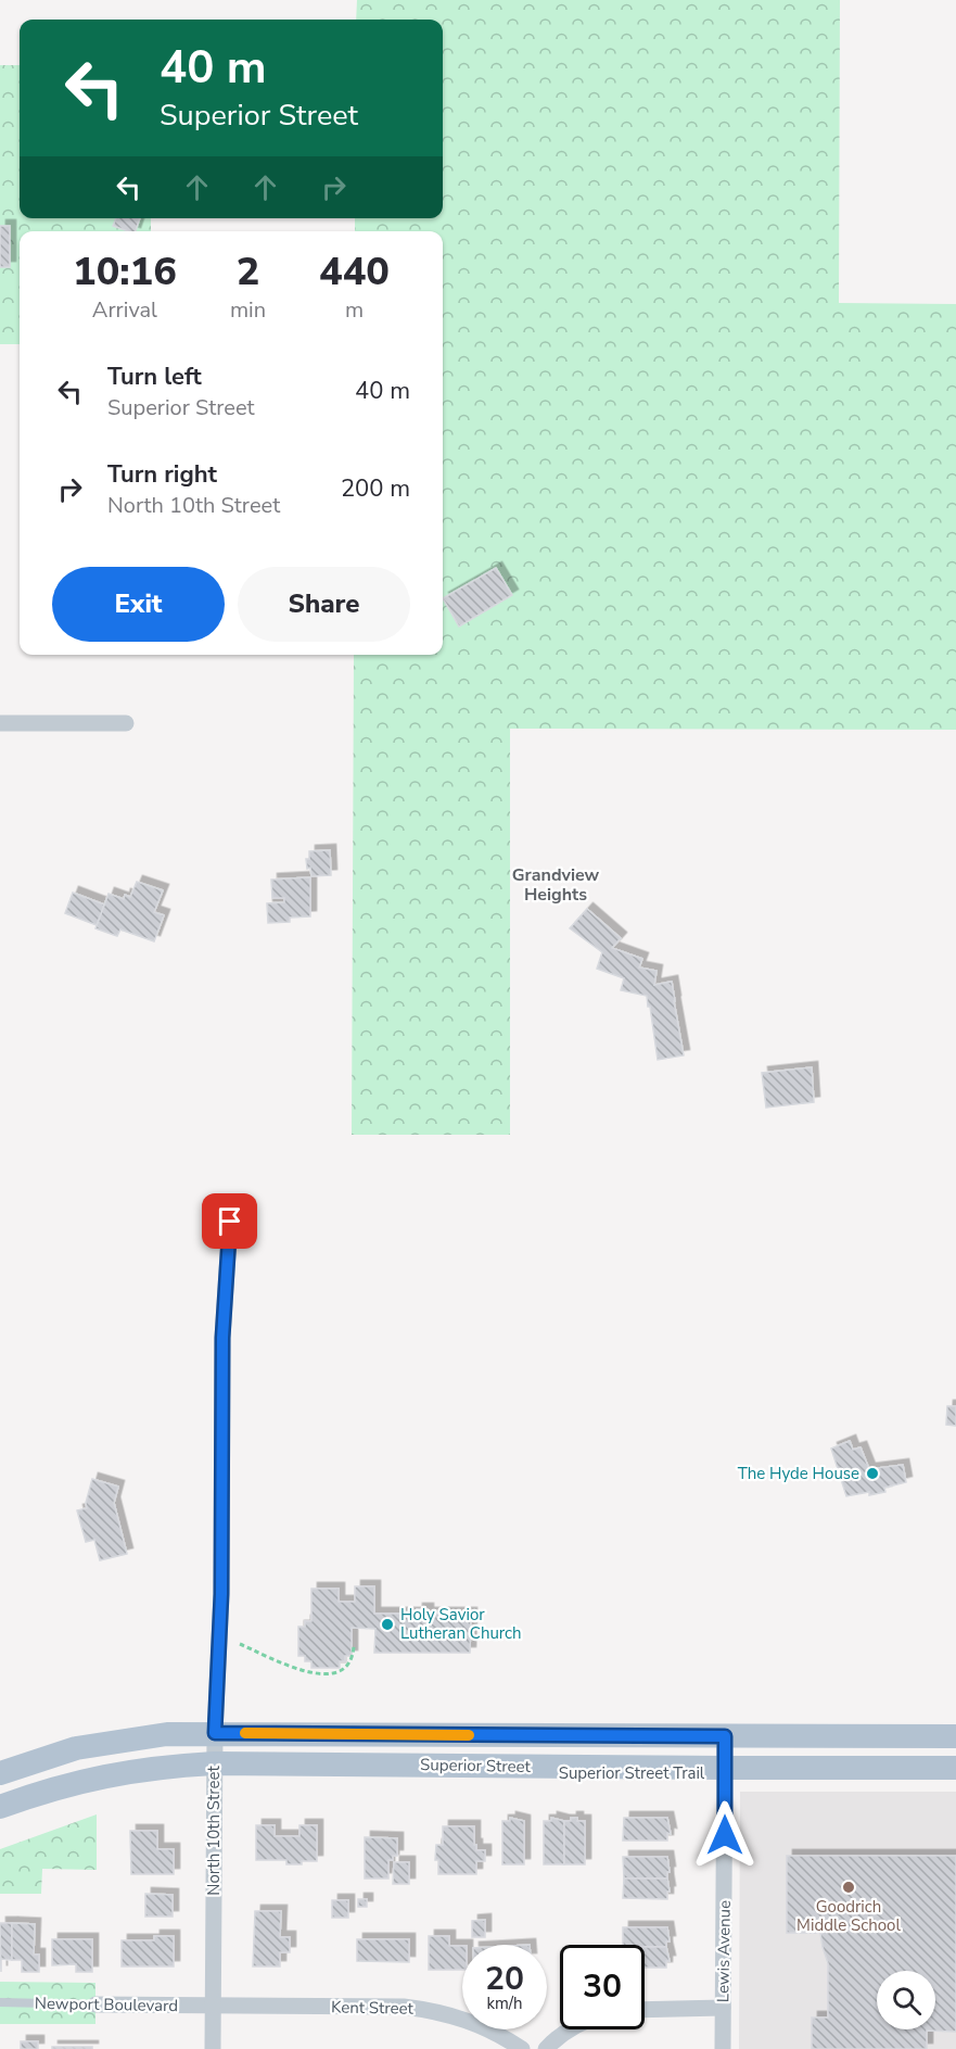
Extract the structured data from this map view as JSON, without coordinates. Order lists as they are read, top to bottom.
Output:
{
  "streets": {
    "main road": ["Superior Street"],
    "street": [
      "North 10th Street",
      "Lewis Avenue",
      "Newport Boulevard",
      "Kent Street"
    ]
  },
  "crossings": [
    ["Superior Street", "North 10th Street"],
    ["Superior Street", "Lewis Avenue"],
    ["North 10th Street", "Newport Boulevard"],
    ["North 10th Street", "Kent Street"],
    ["Newport Boulevard", "Kent Street"]
  ],
  "districts": ["Grandview Heights"],
  "places": ["The Hyde House", "Holy Savior Lutheran Church", "Goodrich Middle School"],
  "page": {
    "turn": ["40 m", "Superior Street"],
    "eta": [
      "10:16",
      "Arrival",
      "2",
      "min",
      "440",
      "m"
    ],
    "list": [
      {
        "name": "Turn left",
        "note": "Superior Street",
        "value": "40 m"
      },
      {
        "name": "Turn right",
        "note": "North 10th Street",
        "value": "200 m"
      }
    ],
    "buttons": ["Exit", "Share"],
    "speed": "20 km/h",
    "limit": "30"
  }
}
